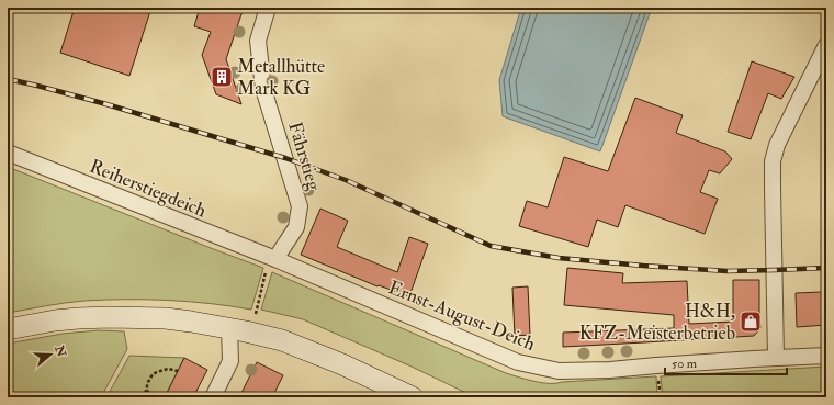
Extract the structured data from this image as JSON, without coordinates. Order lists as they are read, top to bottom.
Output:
{
  "streets": {
    "street": ["Fährstieg", "Reiherstiegdeich", "Ernst-August-Deich"]
  },
  "crossings": [
    ["Fährstieg", "Reiherstiegdeich"],
    ["Fährstieg", "Ernst-August-Deich"],
    ["Reiherstiegdeich", "Ernst-August-Deich"]
  ],
  "places": {
    "building": ["Metallhütte Mark KG"],
    "shop": ["H&H, KFZ-Meisterbetrieb"]
  },
  "scale_bar": "50 m",
  "north": "right"
}
